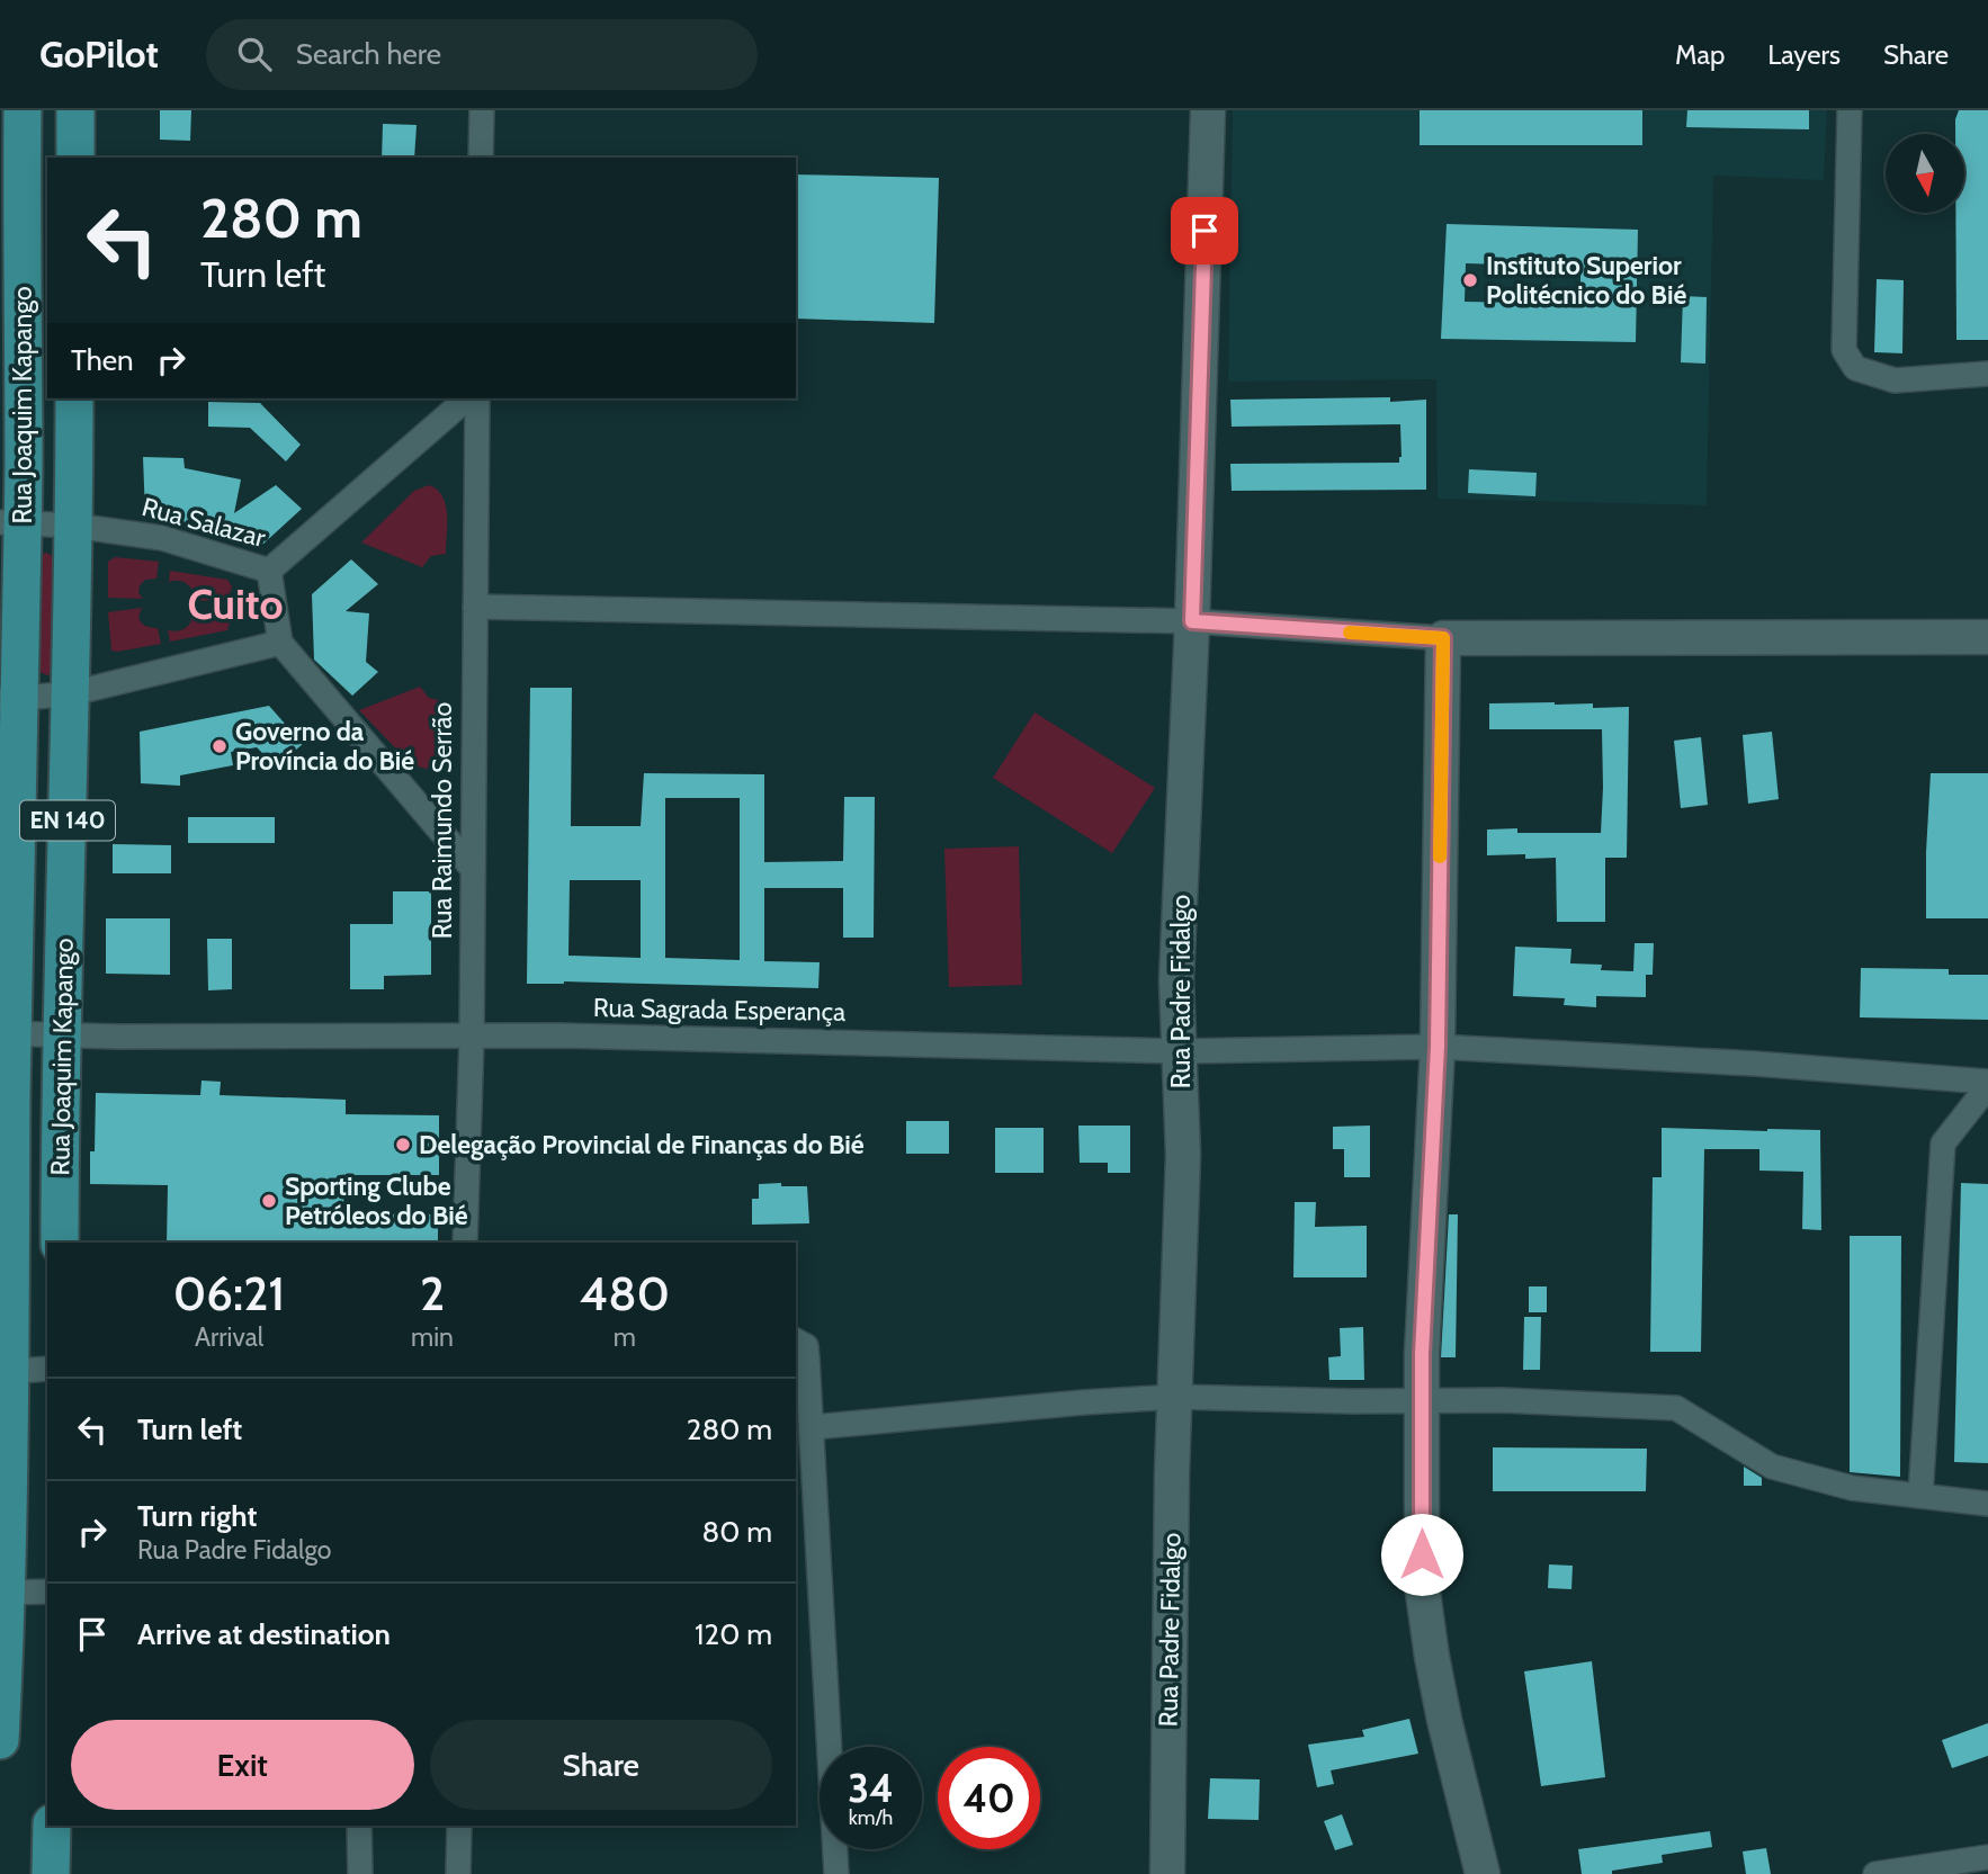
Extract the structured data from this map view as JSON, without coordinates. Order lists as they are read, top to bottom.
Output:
{
  "streets": {
    "main road": ["Rua Joaquim Kapango", "EN 140"],
    "street": [
      "Rua Salazar",
      "Rua Raimundo Serrão",
      "Rua Padre Fidalgo",
      "Rua Sagrada Esperança"
    ]
  },
  "crossings": [
    ["Rua Joaquim Kapango", "Rua Salazar"],
    ["Rua Joaquim Kapango", "Rua Sagrada Esperança"],
    ["Rua Raimundo Serrão", "Rua Sagrada Esperança"],
    ["Rua Padre Fidalgo", "Rua Sagrada Esperança"]
  ],
  "districts": ["Cuito"],
  "places": [
    "Instituto Superior Politécnico do Bié",
    "Governo da Província do Bié",
    "Delegação Provincial de Finanças do Bié",
    "Sporting Clube Petróleos do Bié"
  ],
  "north": "bottom",
  "page": {
    "header": "GoPilot",
    "search": "Search here",
    "nav": ["Map", "Layers", "Share"],
    "turn": ["280 m", "Turn left"],
    "then": "Then",
    "eta": [
      "06:21",
      "Arrival",
      "2",
      "min",
      "480",
      "m"
    ],
    "list": [
      {
        "name": "Turn left",
        "value": "280 m"
      },
      {
        "name": "Turn right",
        "note": "Rua Padre Fidalgo",
        "value": "80 m"
      },
      {
        "name": "Arrive at destination",
        "value": "120 m"
      }
    ],
    "buttons": ["Exit", "Share"],
    "speed": "34 km/h",
    "limit": "40"
  }
}
